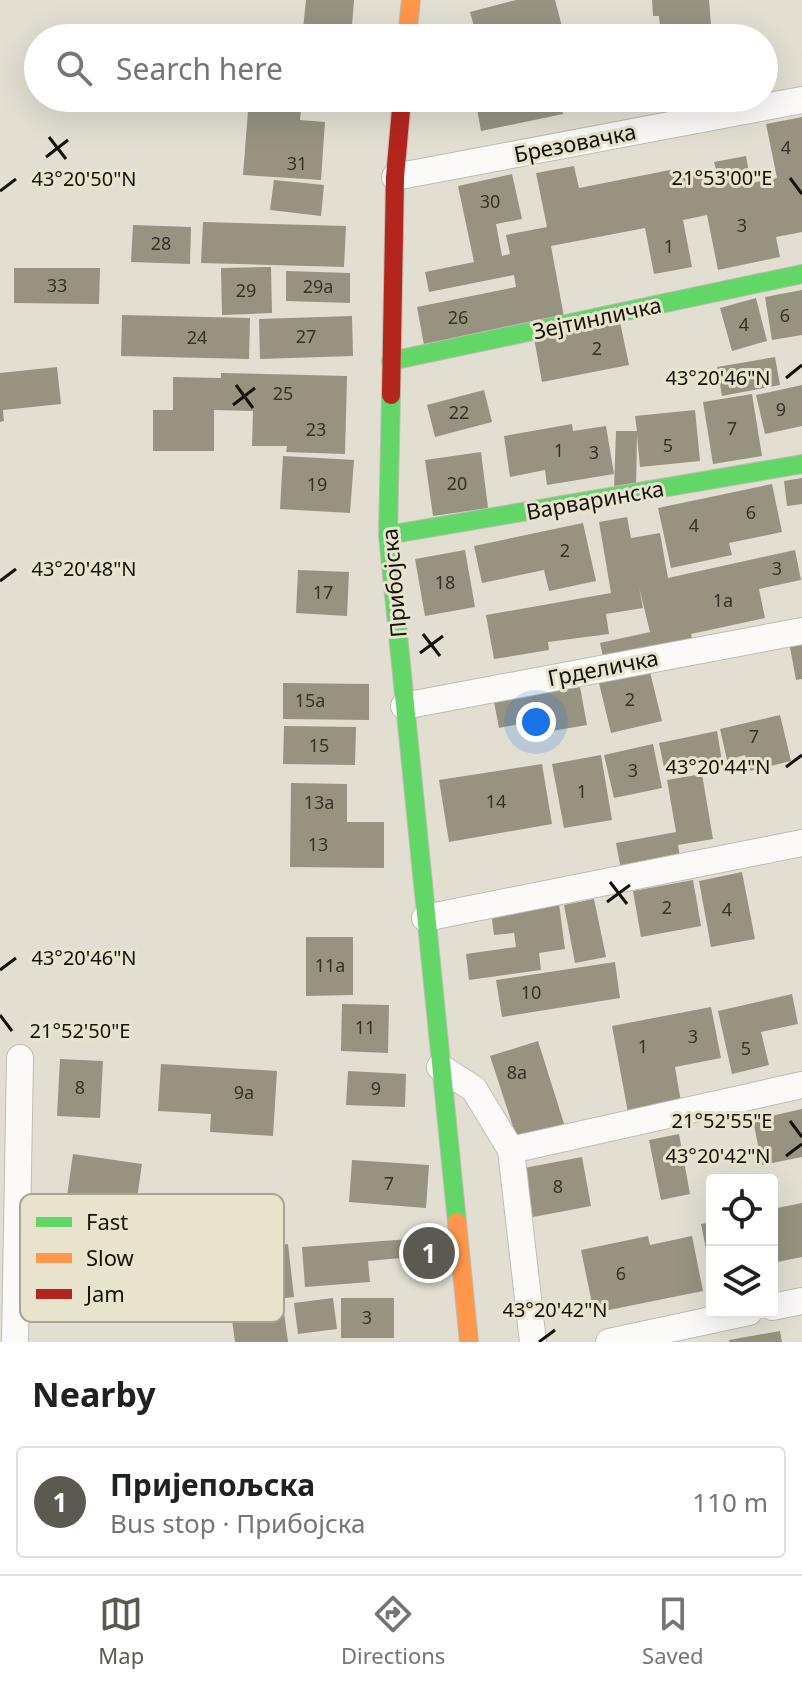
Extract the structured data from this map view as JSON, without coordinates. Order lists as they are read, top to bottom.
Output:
{
  "streets": {
    "street": [
      "Брезовачка",
      "Зејтинличка",
      "Варваринска",
      "Прибојска",
      "Грделичка"
    ]
  },
  "crossings": [
    ["Брезовачка", "Прибојска"],
    ["Зејтинличка", "Прибојска"],
    ["Варваринска", "Прибојска"],
    ["Прибојска", "Грделичка"]
  ],
  "house_numbers": [
    "4",
    "31",
    "30",
    "3",
    "28",
    "1",
    "33",
    "29a",
    "29",
    "6",
    "26",
    "4",
    "27",
    "24",
    "2",
    "25",
    "9",
    "22",
    "7",
    "23",
    "5",
    "1",
    "3",
    "20",
    "19",
    "6",
    "4",
    "2",
    "3",
    "18",
    "17",
    "1a",
    "2",
    "15a",
    "7",
    "15",
    "3",
    "1",
    "14",
    "13a",
    "13",
    "2",
    "4",
    "11a",
    "10",
    "11",
    "3",
    "1",
    "5",
    "8a",
    "8",
    "9",
    "9a",
    "7",
    "8",
    "6",
    "3"
  ],
  "legend": ["Fast", "Slow", "Jam"],
  "page": {
    "search": "Search here",
    "pins": "1",
    "heading": "Nearby",
    "list": [
      {
        "mark": "1",
        "name": "Пријепољска",
        "note": "Bus stop · Прибојска",
        "value": "110 m"
      }
    ],
    "nav": ["Map", "Directions", "Saved"]
  },
  "coordinates": [
    "21°53'00\"E",
    "43°20'50\"N",
    "43°20'46\"N",
    "43°20'48\"N",
    "43°20'44\"N",
    "21°52'50\"E",
    "21°52'55\"E",
    "43°20'42\"N"
  ]
}
